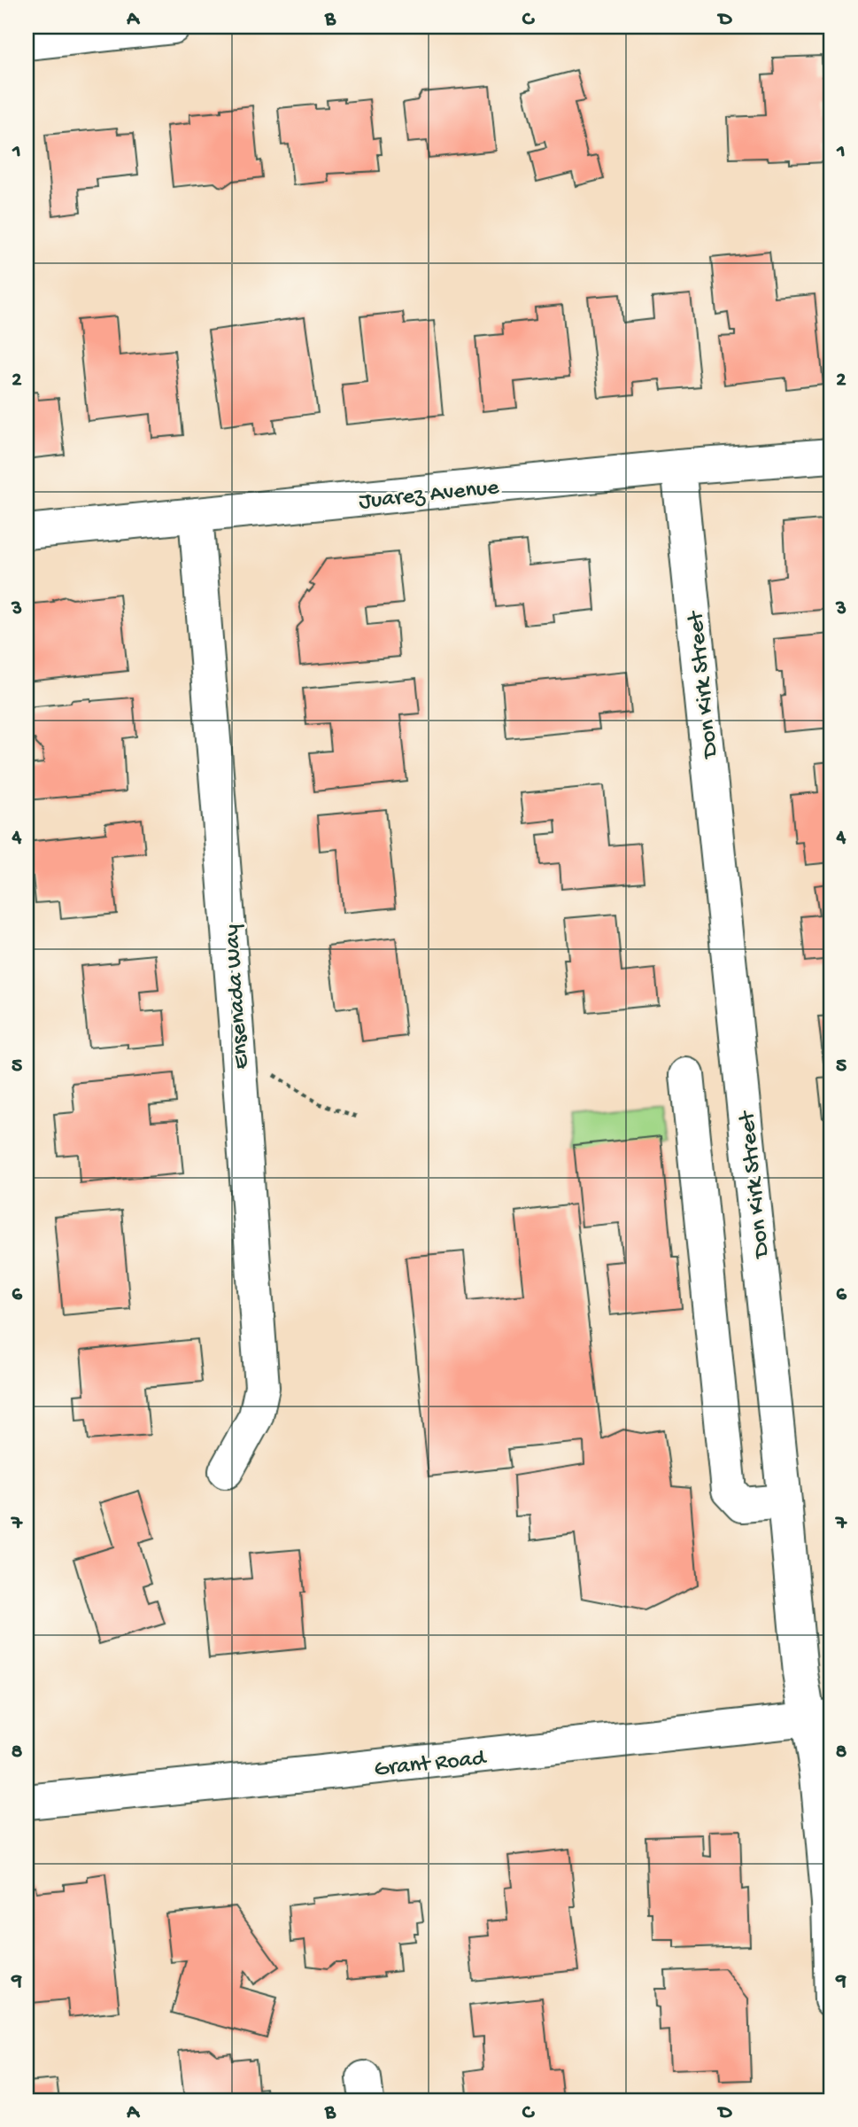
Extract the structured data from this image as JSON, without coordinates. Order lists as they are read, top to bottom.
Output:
{
  "streets": {
    "street": [
      "Juarez Avenue",
      "Don Kirk Street",
      "Ensenada Way",
      "Grant Road"
    ]
  },
  "crossings": [
    ["Juarez Avenue", "Don Kirk Street"],
    ["Juarez Avenue", "Ensenada Way"],
    ["Don Kirk Street", "Grant Road"]
  ],
  "grid": {
    "columns": [
      "A",
      "B",
      "C",
      "D"
    ],
    "rows": [
      "1",
      "2",
      "3",
      "4",
      "5",
      "6",
      "7",
      "8",
      "9"
    ]
  }
}
